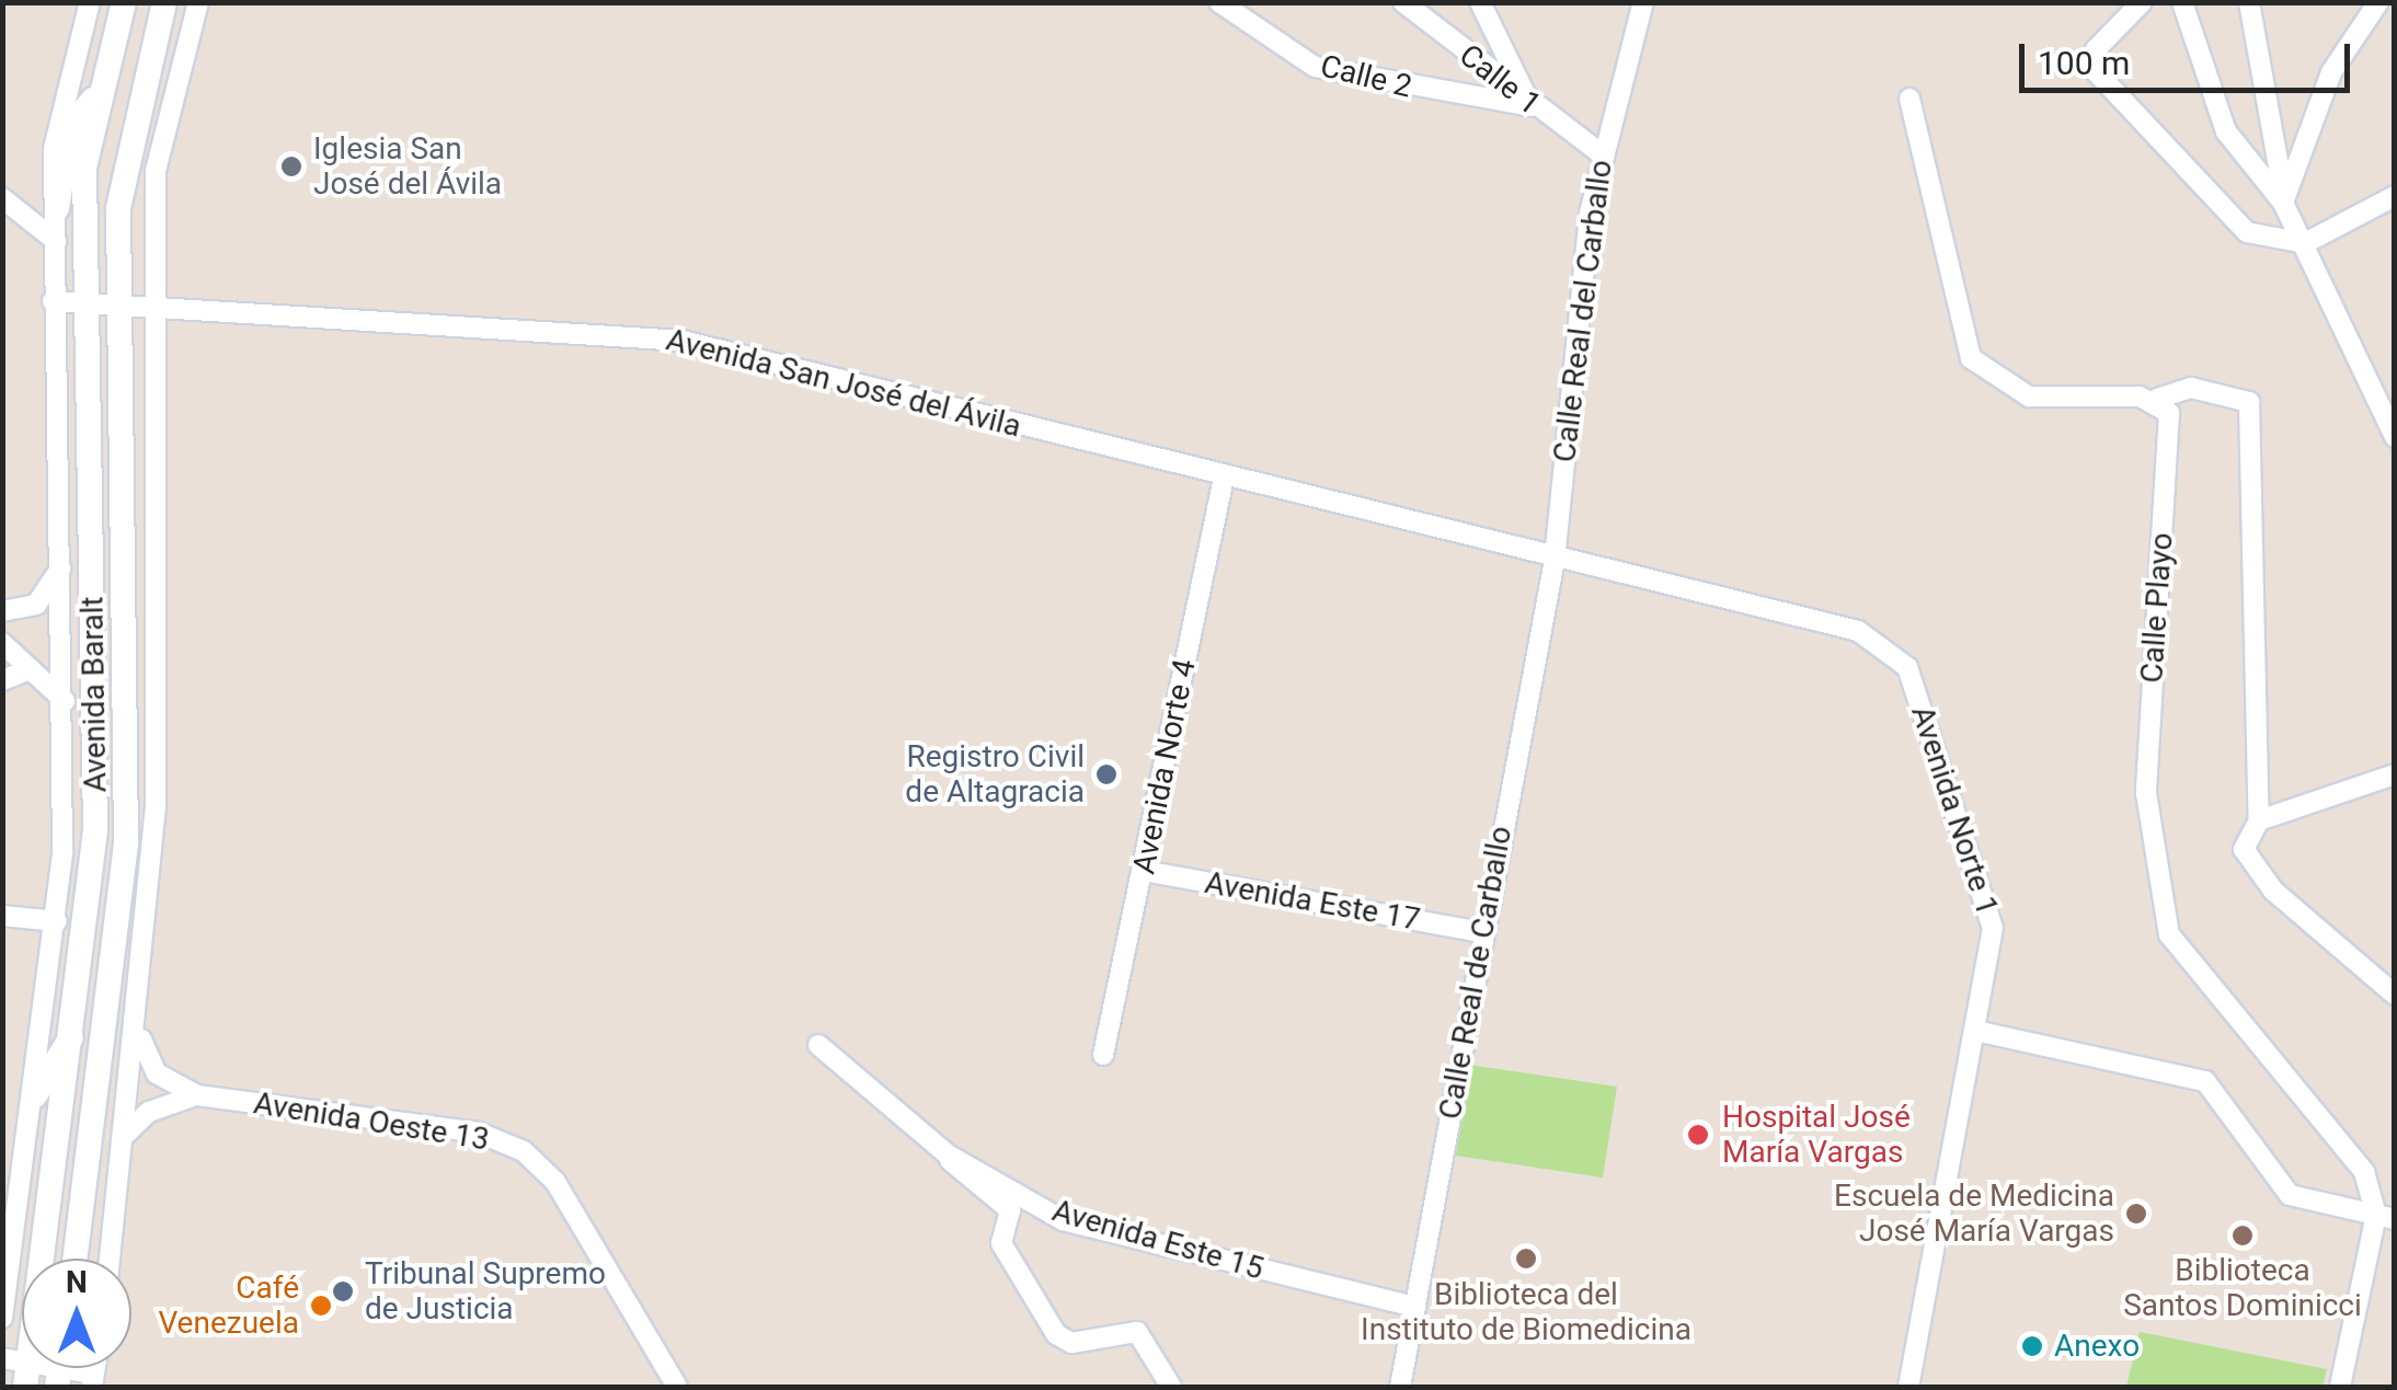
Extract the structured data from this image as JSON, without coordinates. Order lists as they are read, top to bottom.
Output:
{
  "streets": {
    "main road": ["Avenida Baralt"],
    "street": [
      "Calle 2",
      "Calle 1",
      "Calle Real del Carballo",
      "Avenida San José del Ávila",
      "Calle Playo",
      "Avenida Norte 4",
      "Avenida Norte 1",
      "Avenida Este 17",
      "Calle Real de Carballo",
      "Avenida Oeste 13",
      "Avenida Este 15"
    ]
  },
  "crossings": [
    ["Calle 2", "Calle 1"],
    ["Calle 1", "Calle Real del Carballo"],
    ["Calle Real del Carballo", "Avenida San José del Ávila"],
    ["Calle Real del Carballo", "Avenida Norte 1"],
    ["Calle Real del Carballo", "Calle Real de Carballo"],
    ["Avenida San José del Ávila", "Avenida Baralt"],
    ["Avenida San José del Ávila", "Avenida Norte 4"],
    ["Avenida San José del Ávila", "Avenida Norte 1"],
    ["Avenida San José del Ávila", "Calle Real de Carballo"],
    ["Avenida Baralt", "Avenida Oeste 13"],
    ["Avenida Norte 4", "Avenida Este 17"],
    ["Avenida Norte 1", "Calle Real de Carballo"],
    ["Avenida Este 17", "Calle Real de Carballo"],
    ["Calle Real de Carballo", "Avenida Este 15"]
  ],
  "places": [
    "Iglesia San José del Ávila",
    "Registro Civil de Altagracia",
    "Hospital José María Vargas",
    "Escuela de Medicina José María Vargas",
    "Biblioteca Santos Dominicci",
    "Biblioteca del Instituto de Biomedicina",
    "Tribunal Supremo de Justicia",
    "Café Venezuela",
    "Anexo"
  ],
  "scale_bar": "100 m",
  "north": "top"
}
